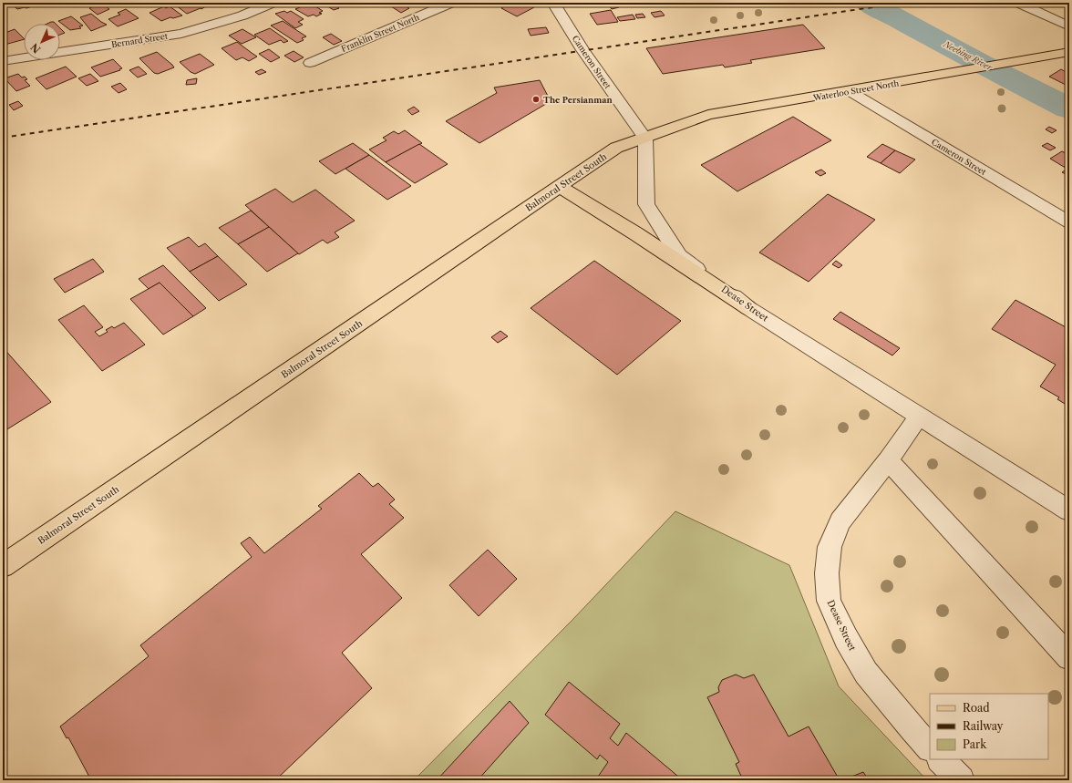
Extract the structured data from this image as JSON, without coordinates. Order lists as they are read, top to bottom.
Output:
{
  "streets": {
    "main road": ["Waterloo Street North", "Balmoral Street South"],
    "street": [
      "Franklin Street North",
      "Bernard Street",
      "Cameron Street",
      "Dease Street"
    ]
  },
  "crossings": [
    ["Cameron Street", "Waterloo Street North"],
    ["Cameron Street", "Balmoral Street South"],
    ["Cameron Street", "Dease Street"],
    ["Waterloo Street North", "Balmoral Street South"],
    ["Waterloo Street North", "Dease Street"],
    ["Balmoral Street South", "Dease Street"]
  ],
  "water": ["Neebing River"],
  "places": ["The Persianman"],
  "legend": ["Road", "Railway", "Park"],
  "north": "bottom left"
}
